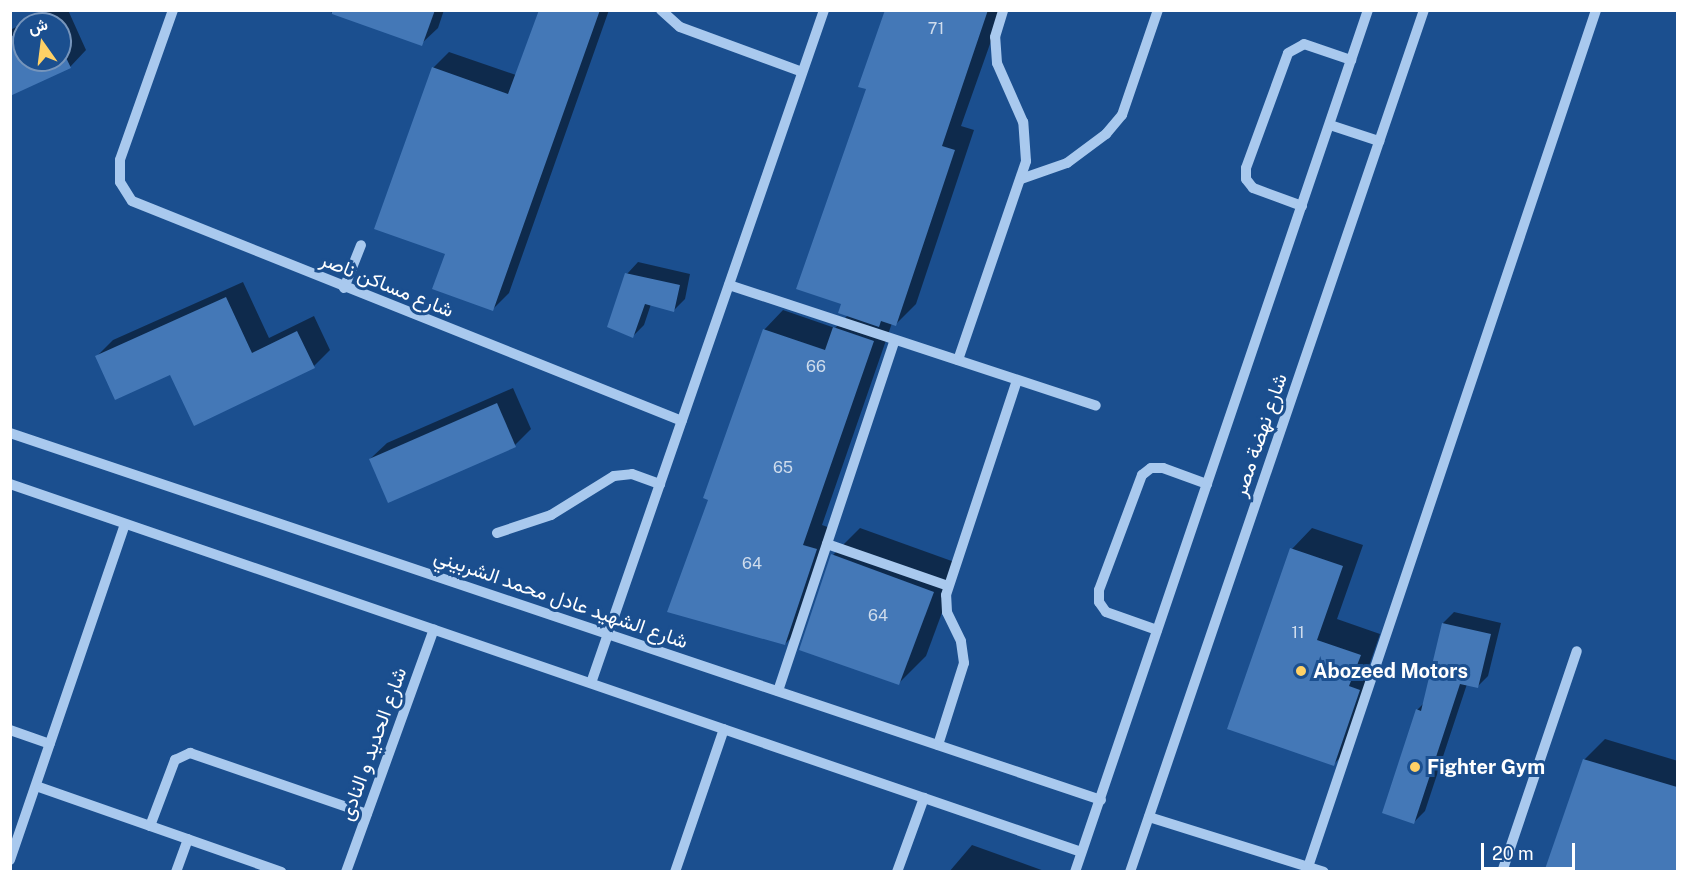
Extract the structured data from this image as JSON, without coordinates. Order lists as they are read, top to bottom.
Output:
{
  "streets": {
    "street": [
      "شارع مساكن ناصر",
      "شارع نهضة مصر",
      "شارع الشهيد عادل محمد الشربيني",
      "شارع الحديد و النادى"
    ]
  },
  "crossings": [
    ["شارع نهضة مصر", "شارع الشهيد عادل محمد الشربيني"]
  ],
  "places": ["Abozeed Motors", "Fighter Gym"],
  "house_numbers": [
    "71",
    "66",
    "65",
    "64",
    "64",
    "11"
  ],
  "scale_bar": "20 m",
  "north": "top"
}
